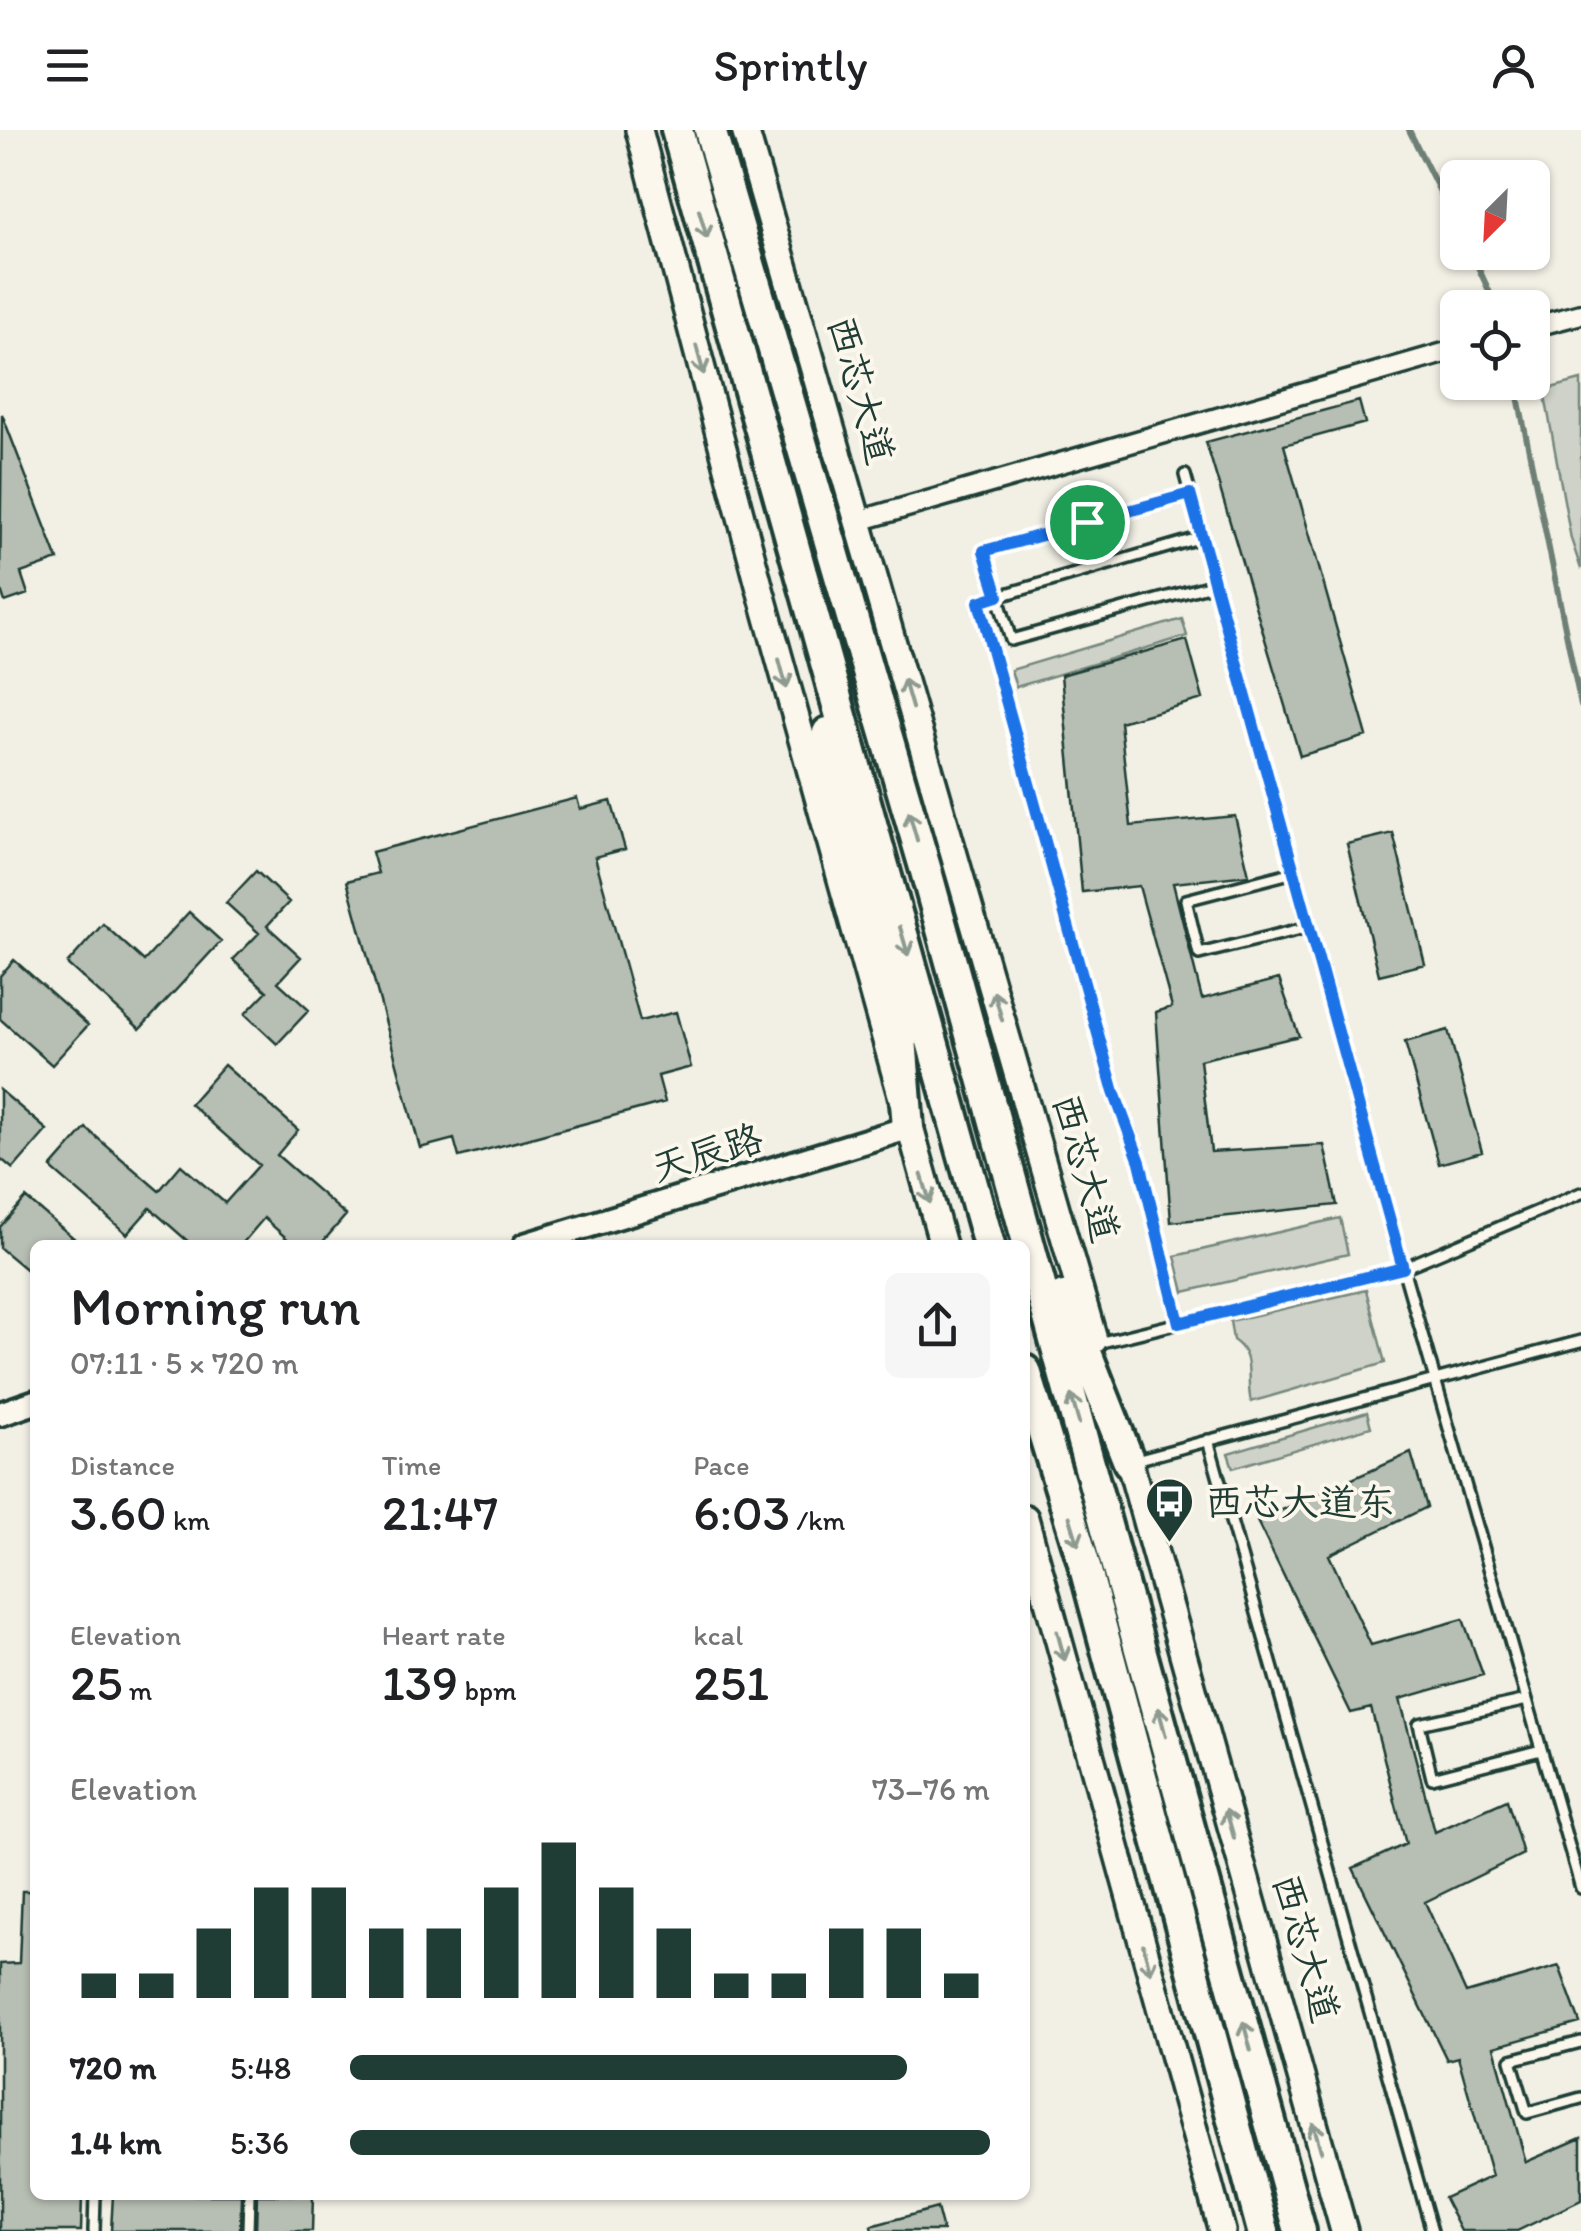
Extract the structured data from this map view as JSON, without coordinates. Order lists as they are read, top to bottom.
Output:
{
  "streets": {
    "highway": ["西芯大道"],
    "street": ["天辰路"]
  },
  "places": {
    "bus stop": ["西芯大道东"]
  },
  "north": "bottom left",
  "page": {
    "header": "Sprintly",
    "heading": ["Morning run", "07:11 · 5 × 720 m"],
    "stats": [
      ["Distance", "3.60 km"],
      ["Time", "21:47"],
      ["Pace", "6:03 /km"],
      ["Elevation", "25 m"],
      ["Heart rate", "139 bpm"],
      ["kcal", "251"]
    ],
    "chart": ["Elevation", "73–76 m"],
    "list": [
      {
        "name": "720 m",
        "note": "5:48"
      },
      {
        "name": "1.4 km",
        "note": "5:36"
      }
    ]
  }
}
